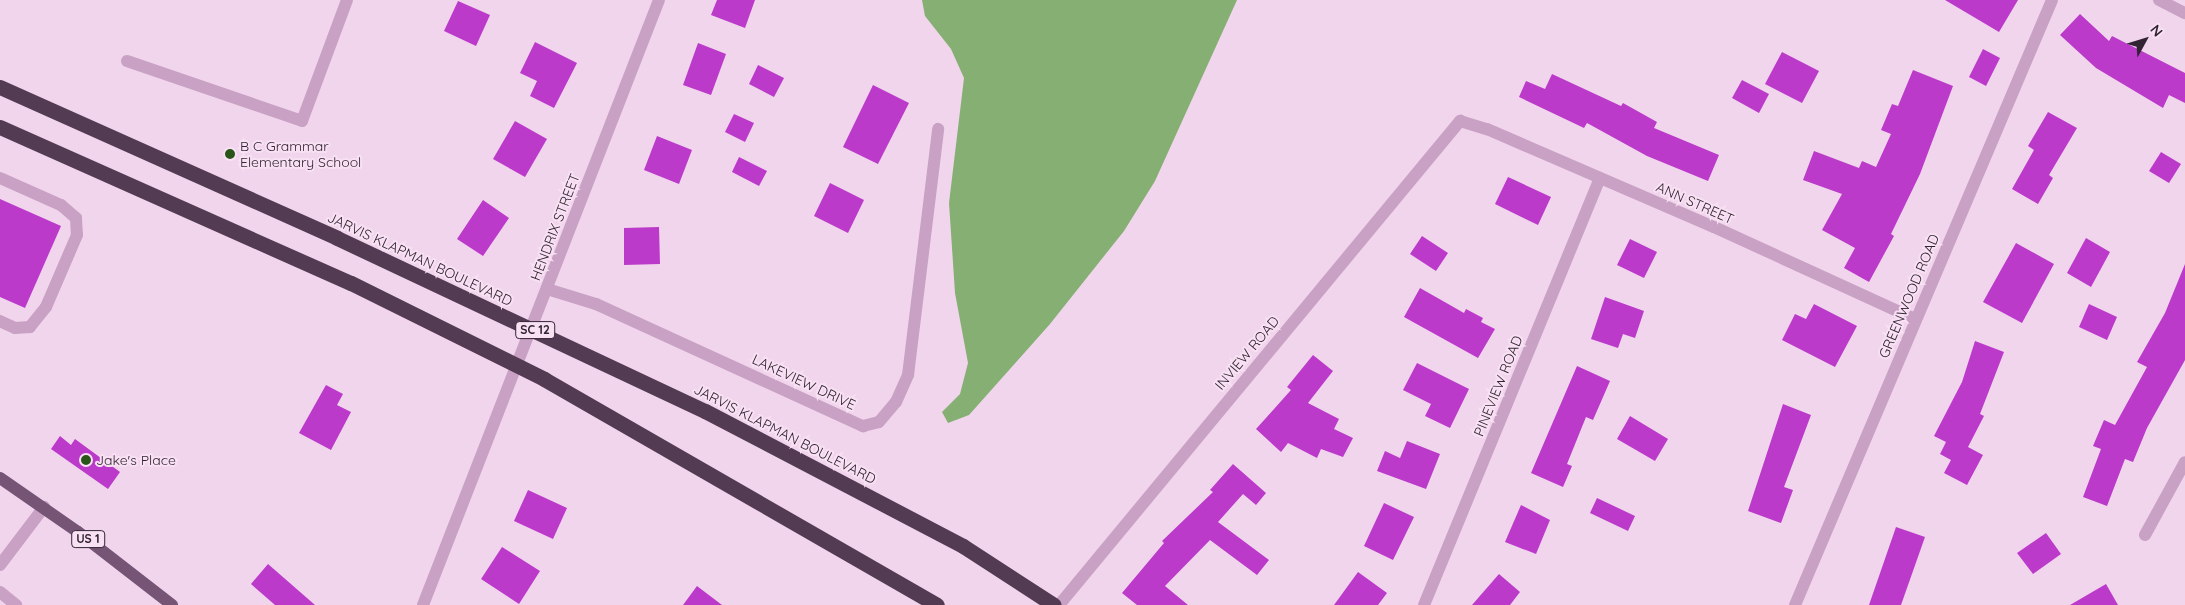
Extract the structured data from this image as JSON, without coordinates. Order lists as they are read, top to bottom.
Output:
{
  "streets": {
    "highway": ["JARVIS KLAPMAN BOULEVARD", "SC 12"],
    "main road": ["US 1"],
    "street": [
      "ANN STREET",
      "HENDRIX STREET",
      "GREENWOOD ROAD",
      "INVIEW ROAD",
      "LAKEVIEW DRIVE",
      "PINEVIEW ROAD"
    ]
  },
  "crossings": [
    ["ANN STREET", "GREENWOOD ROAD"],
    ["ANN STREET", "INVIEW ROAD"],
    ["ANN STREET", "PINEVIEW ROAD"],
    ["HENDRIX STREET", "JARVIS KLAPMAN BOULEVARD"],
    ["HENDRIX STREET", "LAKEVIEW DRIVE"]
  ],
  "places": ["B C Grammar Elementary School", "Jake's Place"],
  "north": "top right"
}
